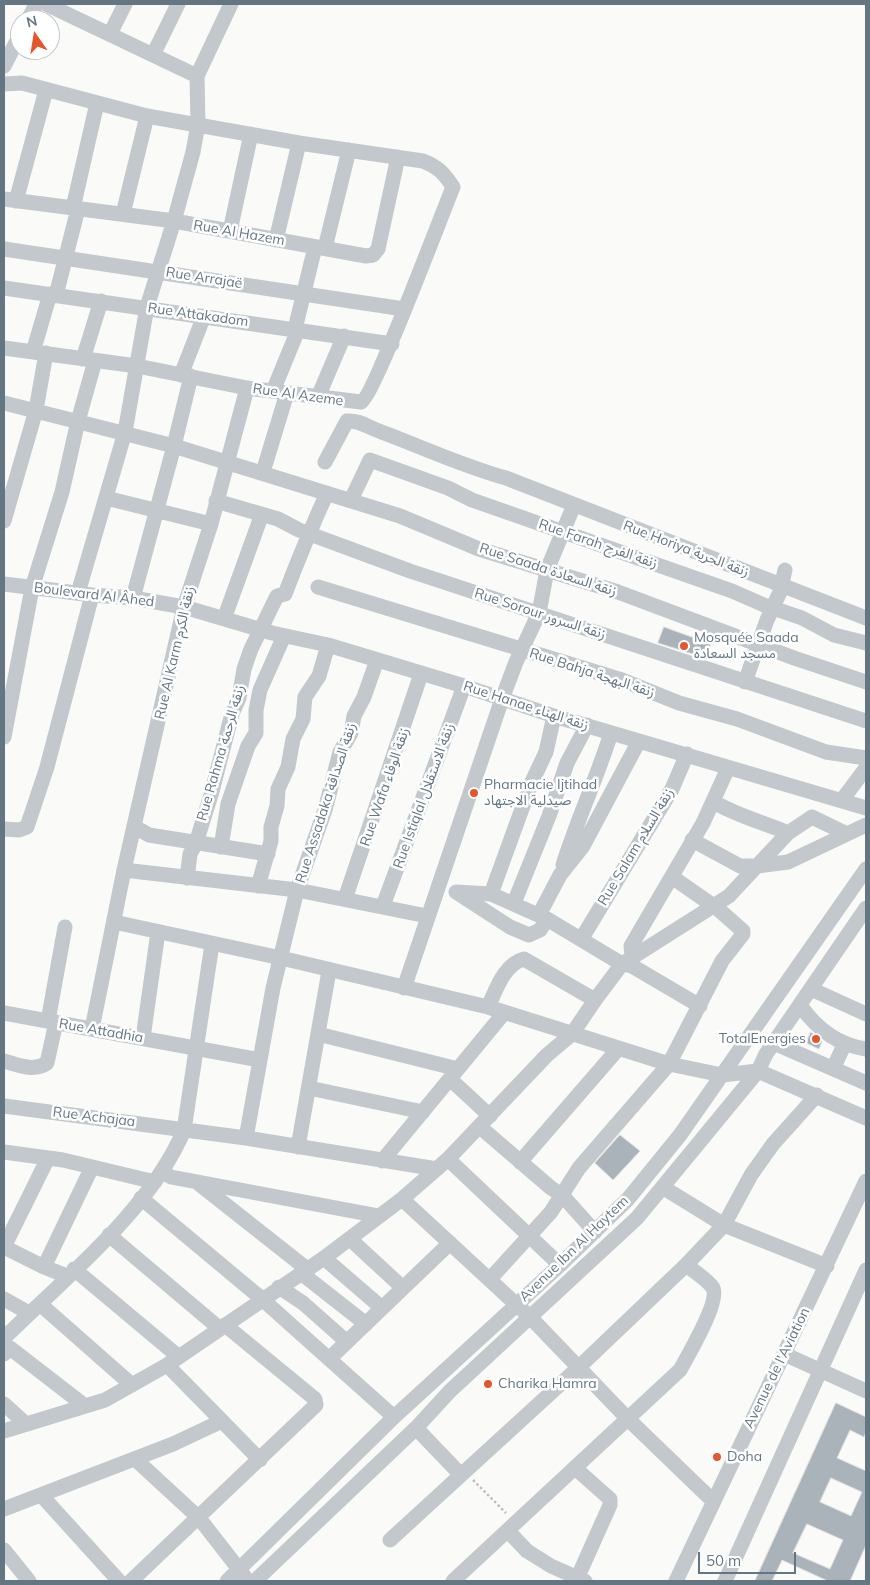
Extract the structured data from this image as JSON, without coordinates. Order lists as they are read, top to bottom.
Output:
{
  "streets": {
    "street": [
      "Rue Al Hazem",
      "Rue Arrajaë",
      "Rue Attakadom",
      "Rue Al Azeme",
      "Rue Farah زنقة الفرح",
      "Rue Horiya زنقة الحرية",
      "Rue Saada زنقة السعادة",
      "Boulevard Al Âhed",
      "Rue Sorour زنقة السرور",
      "Rue Al Karm زنقة الكرم",
      "Rue Bahja زنقة البهجة",
      "Rue Hanae زنقة الهناء",
      "Rue Rahma زنقة الرحمة",
      "Rue Wafa زنقة الوفاء",
      "Rue Istiqlal زنقة الاستقلال",
      "Rue Assadaka زنقة الصداقة",
      "Rue Salam زنقة السلام",
      "Rue Attadhia",
      "Rue Achajaa",
      "Avenue Ibn Al Haytem",
      "Avenue de l'Aviation"
    ]
  },
  "crossings": [
    ["Rue Al Hazem", "Rue Al Azeme"],
    ["Rue Arrajaë", "Rue Al Azeme"],
    ["Rue Attakadom", "Rue Al Azeme"],
    ["Rue Al Azeme", "Rue Al Karm زنقة الكرم"],
    ["Rue Farah زنقة الفرح", "Rue Saada زنقة السعادة"],
    ["Rue Saada زنقة السعادة", "Rue Al Karm زنقة الكرم"],
    ["Boulevard Al Âhed", "Rue Al Karm زنقة الكرم"],
    ["Boulevard Al Âhed", "Rue Hanae زنقة الهناء"],
    ["Rue Sorour زنقة السرور", "Rue Al Karm زنقة الكرم"],
    ["Rue Sorour زنقة السرور", "Rue Rahma زنقة الرحمة"],
    ["Rue Al Karm زنقة الكرم", "Rue Hanae زنقة الهناء"],
    ["Rue Al Karm زنقة الكرم", "Rue Attadhia"],
    ["Rue Hanae زنقة الهناء", "Rue Rahma زنقة الرحمة"],
    ["Rue Hanae زنقة الهناء", "Rue Wafa زنقة الوفاء"],
    ["Rue Hanae زنقة الهناء", "Rue Istiqlal زنقة الاستقلال"],
    ["Rue Hanae زنقة الهناء", "Rue Assadaka زنقة الصداقة"],
    ["Rue Hanae زنقة الهناء", "Rue Salam زنقة السلام"],
    ["Rue Assadaka زنقة الصداقة", "Rue Attadhia"],
    ["Rue Assadaka زنقة الصداقة", "Rue Achajaa"]
  ],
  "places": [
    "Mosquée Saada مسجد السعادة",
    "Pharmacie Ijtihad صيدلية الاجتهاد",
    "TotalEnergies",
    "Charika Hamra",
    "Doha"
  ],
  "scale_bar": "50 m",
  "north": "top"
}
